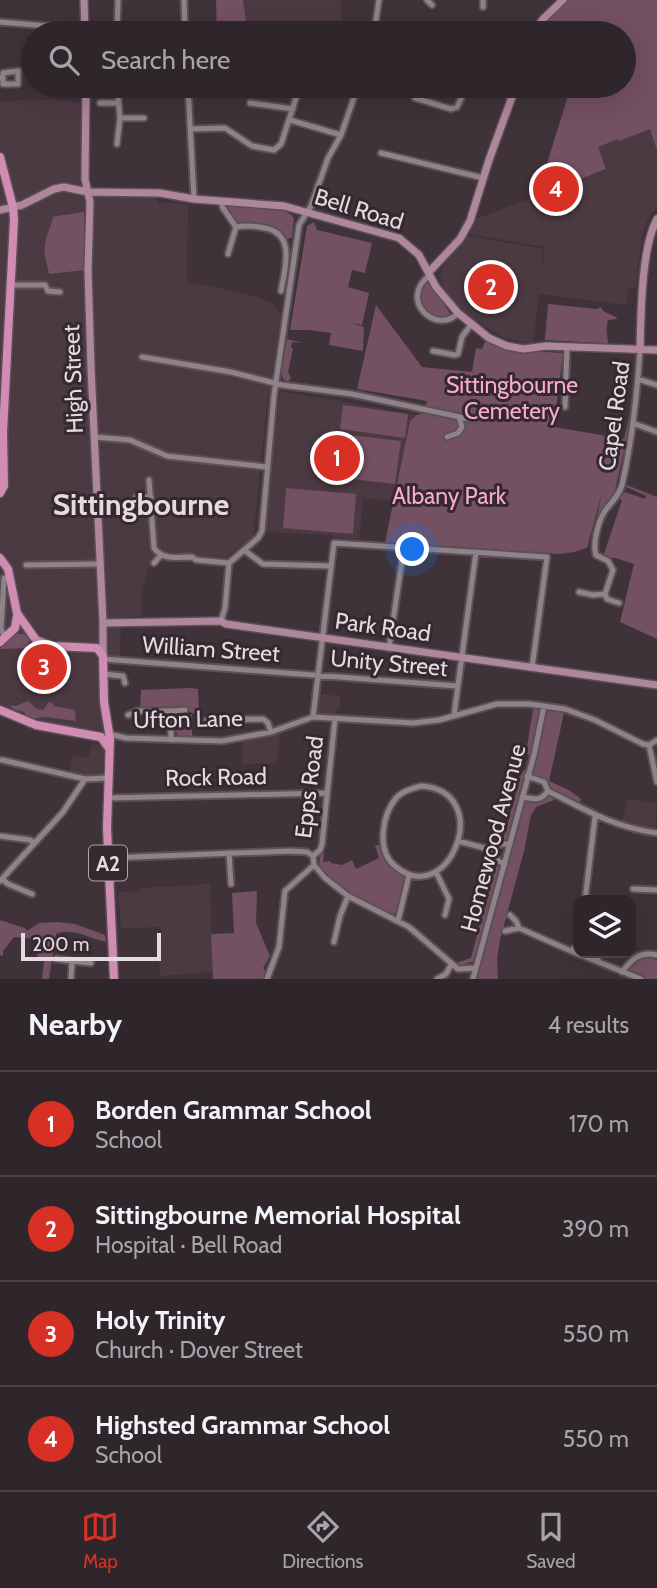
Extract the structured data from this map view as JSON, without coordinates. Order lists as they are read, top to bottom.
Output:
{
  "streets": {
    "main road": ["A2"],
    "street": [
      "Bell Road",
      "High Street",
      "Capel Road",
      "Park Road",
      "William Street",
      "Unity Street",
      "Ufton Lane",
      "Rock Road",
      "Epps Road",
      "Homewood Avenue"
    ]
  },
  "crossings": [
    ["Bell Road", "High Street"],
    ["Bell Road", "Capel Road"],
    ["High Street", "Park Road"],
    ["William Street", "Unity Street"],
    ["William Street", "A2"],
    ["Ufton Lane", "Epps Road"],
    ["Ufton Lane", "Homewood Avenue"],
    ["Ufton Lane", "A2"],
    ["Rock Road", "Epps Road"],
    ["Rock Road", "A2"]
  ],
  "districts": ["Sittingbourne"],
  "parks": ["Sittingbourne Cemetery", "Albany Park"],
  "scale_bar": "200 m",
  "page": {
    "search": "Search here",
    "pins": [
      "4",
      "2",
      "1",
      "3"
    ],
    "scale": "200 m",
    "heading": ["Nearby", "4 results"],
    "list": [
      {
        "mark": "1",
        "name": "Borden Grammar School",
        "note": "School",
        "value": "170 m"
      },
      {
        "mark": "2",
        "name": "Sittingbourne Memorial Hospital",
        "note": "Hospital · Bell Road",
        "value": "390 m"
      },
      {
        "mark": "3",
        "name": "Holy Trinity",
        "note": "Church · Dover Street",
        "value": "550 m"
      },
      {
        "mark": "4",
        "name": "Highsted Grammar School",
        "note": "School",
        "value": "550 m"
      }
    ],
    "nav": ["Map", "Directions", "Saved"]
  }
}
